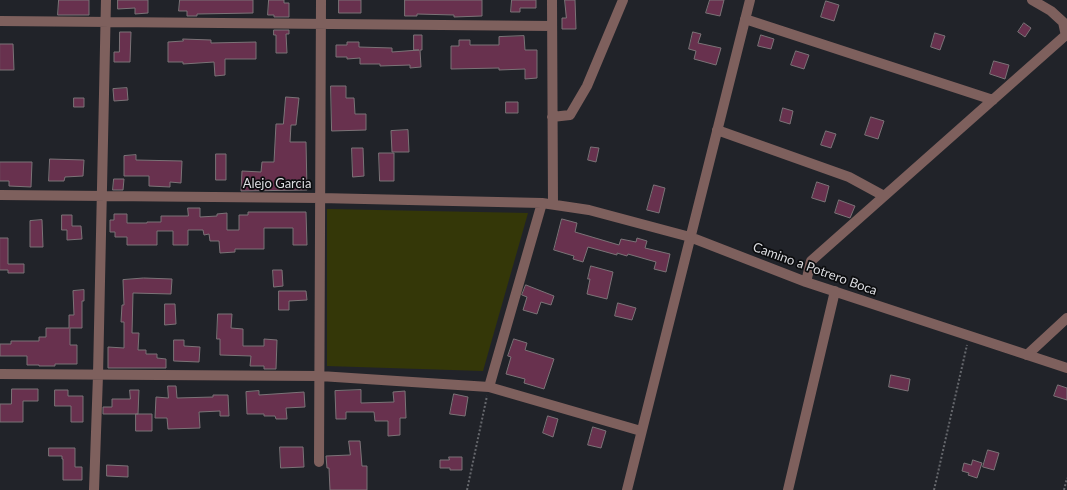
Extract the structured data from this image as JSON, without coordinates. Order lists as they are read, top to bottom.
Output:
{
  "streets": {
    "street": ["Alejo Garcia", "Camino a Potrero Boca"]
  },
  "crossings": [
    ["Alejo Garcia", "Camino a Potrero Boca"]
  ]
}
